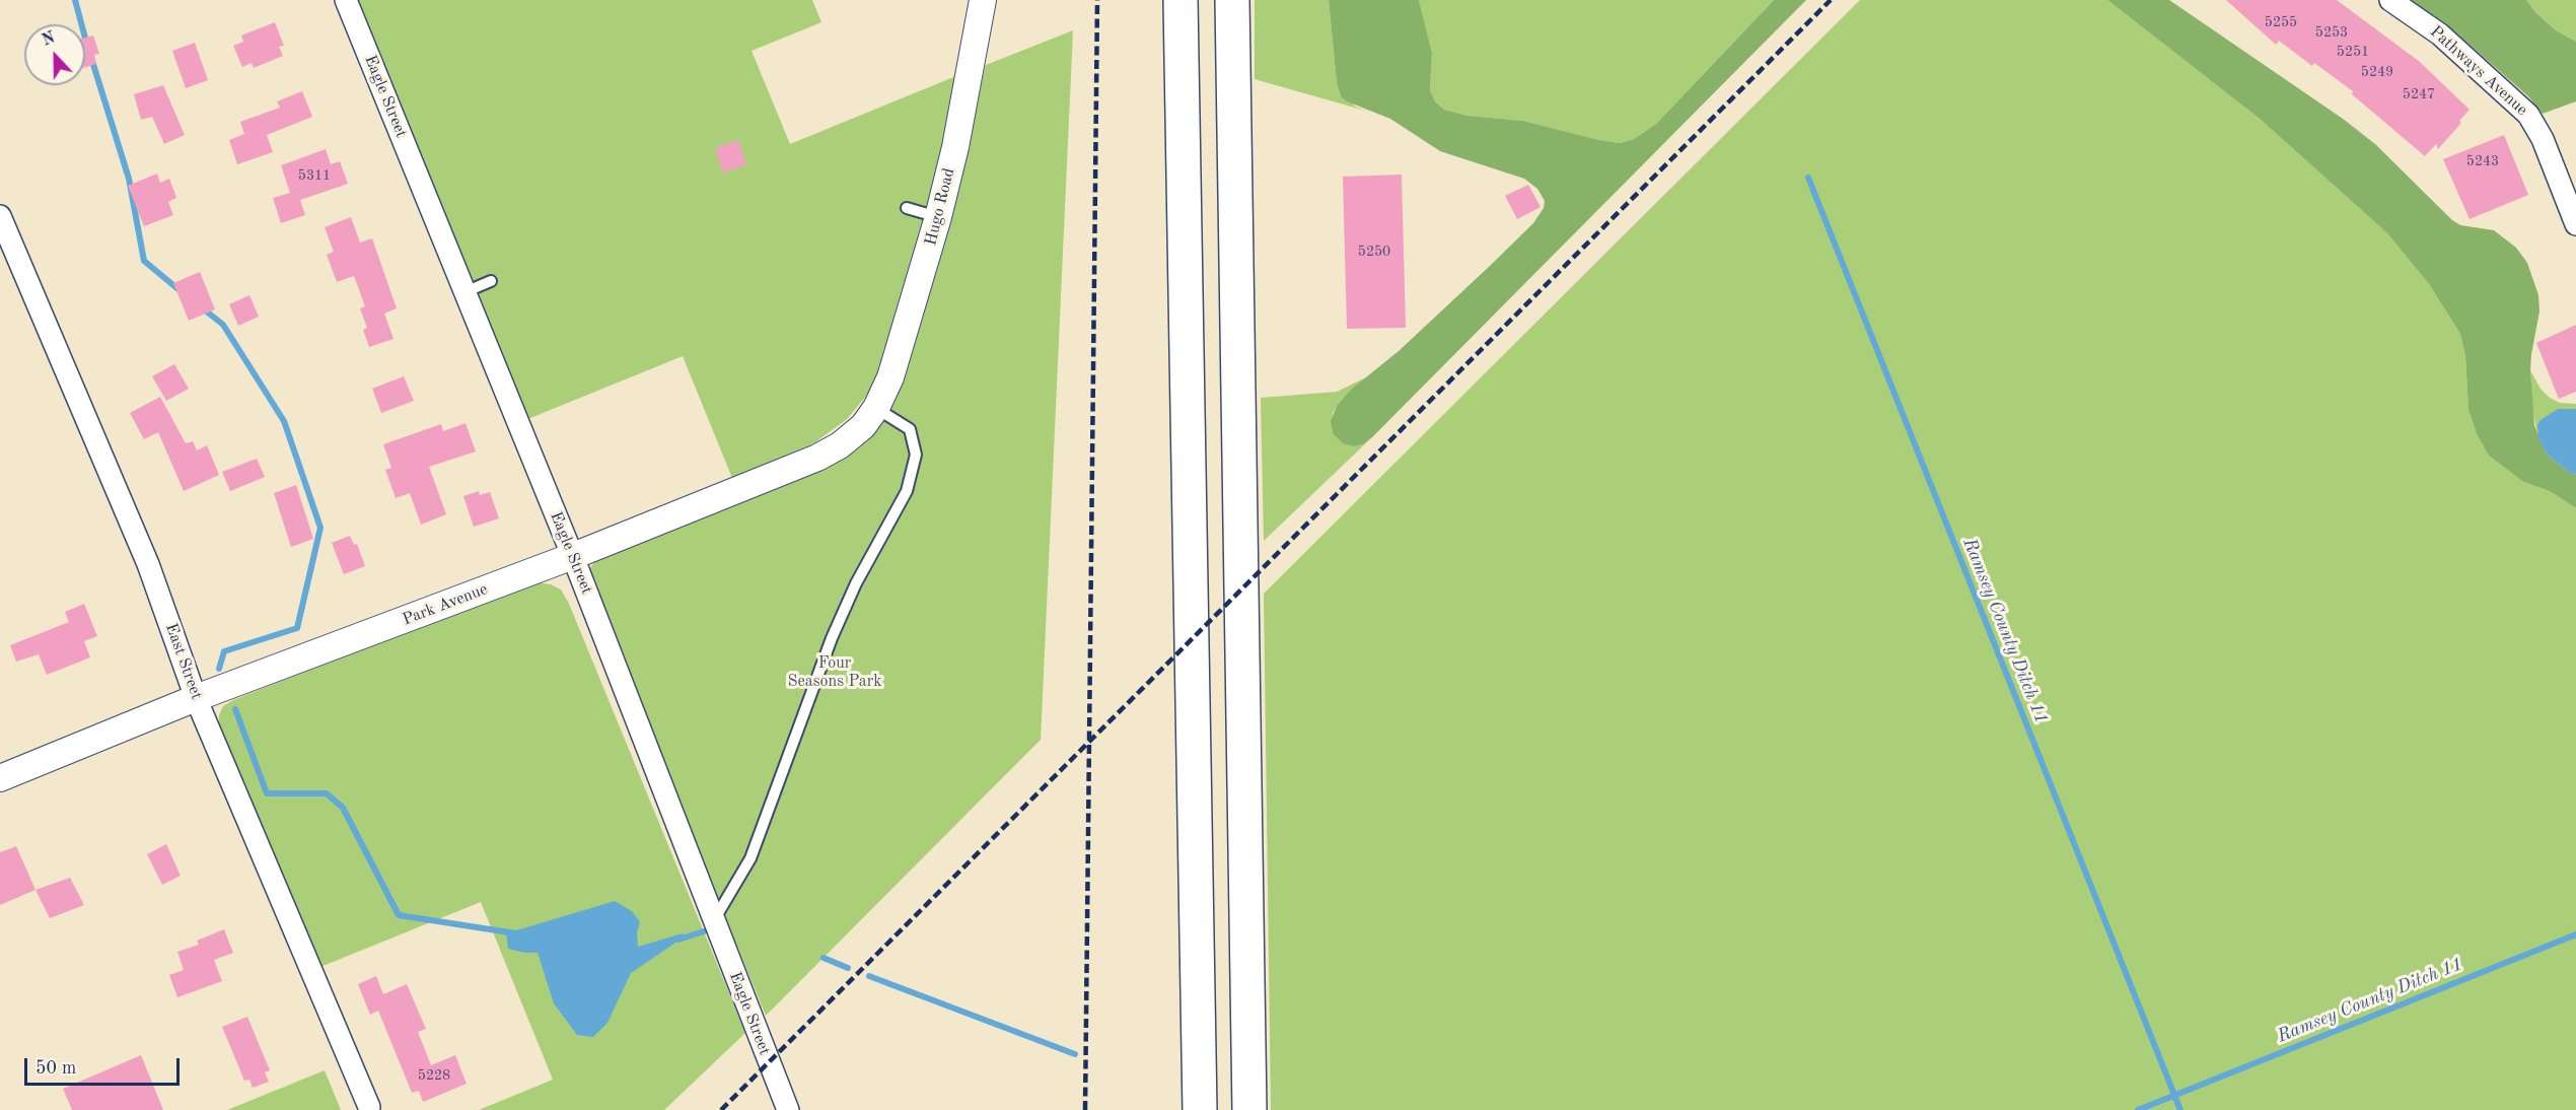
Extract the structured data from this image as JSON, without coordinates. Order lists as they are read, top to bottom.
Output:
{
  "streets": {
    "street": [
      "Pathways Avenue",
      "Eagle Street",
      "Hugo Road",
      "Park Avenue",
      "East Street"
    ]
  },
  "crossings": [
    ["Eagle Street", "Park Avenue"],
    ["Hugo Road", "Park Avenue"],
    ["Park Avenue", "East Street"]
  ],
  "water": ["Ramsey County Ditch 11"],
  "parks": ["Four Seasons Park"],
  "house_numbers": [
    "5255",
    "5253",
    "5251",
    "5249",
    "5247",
    "5243",
    "5311",
    "5250",
    "5228"
  ],
  "scale_bar": "50 m",
  "north": "top"
}
